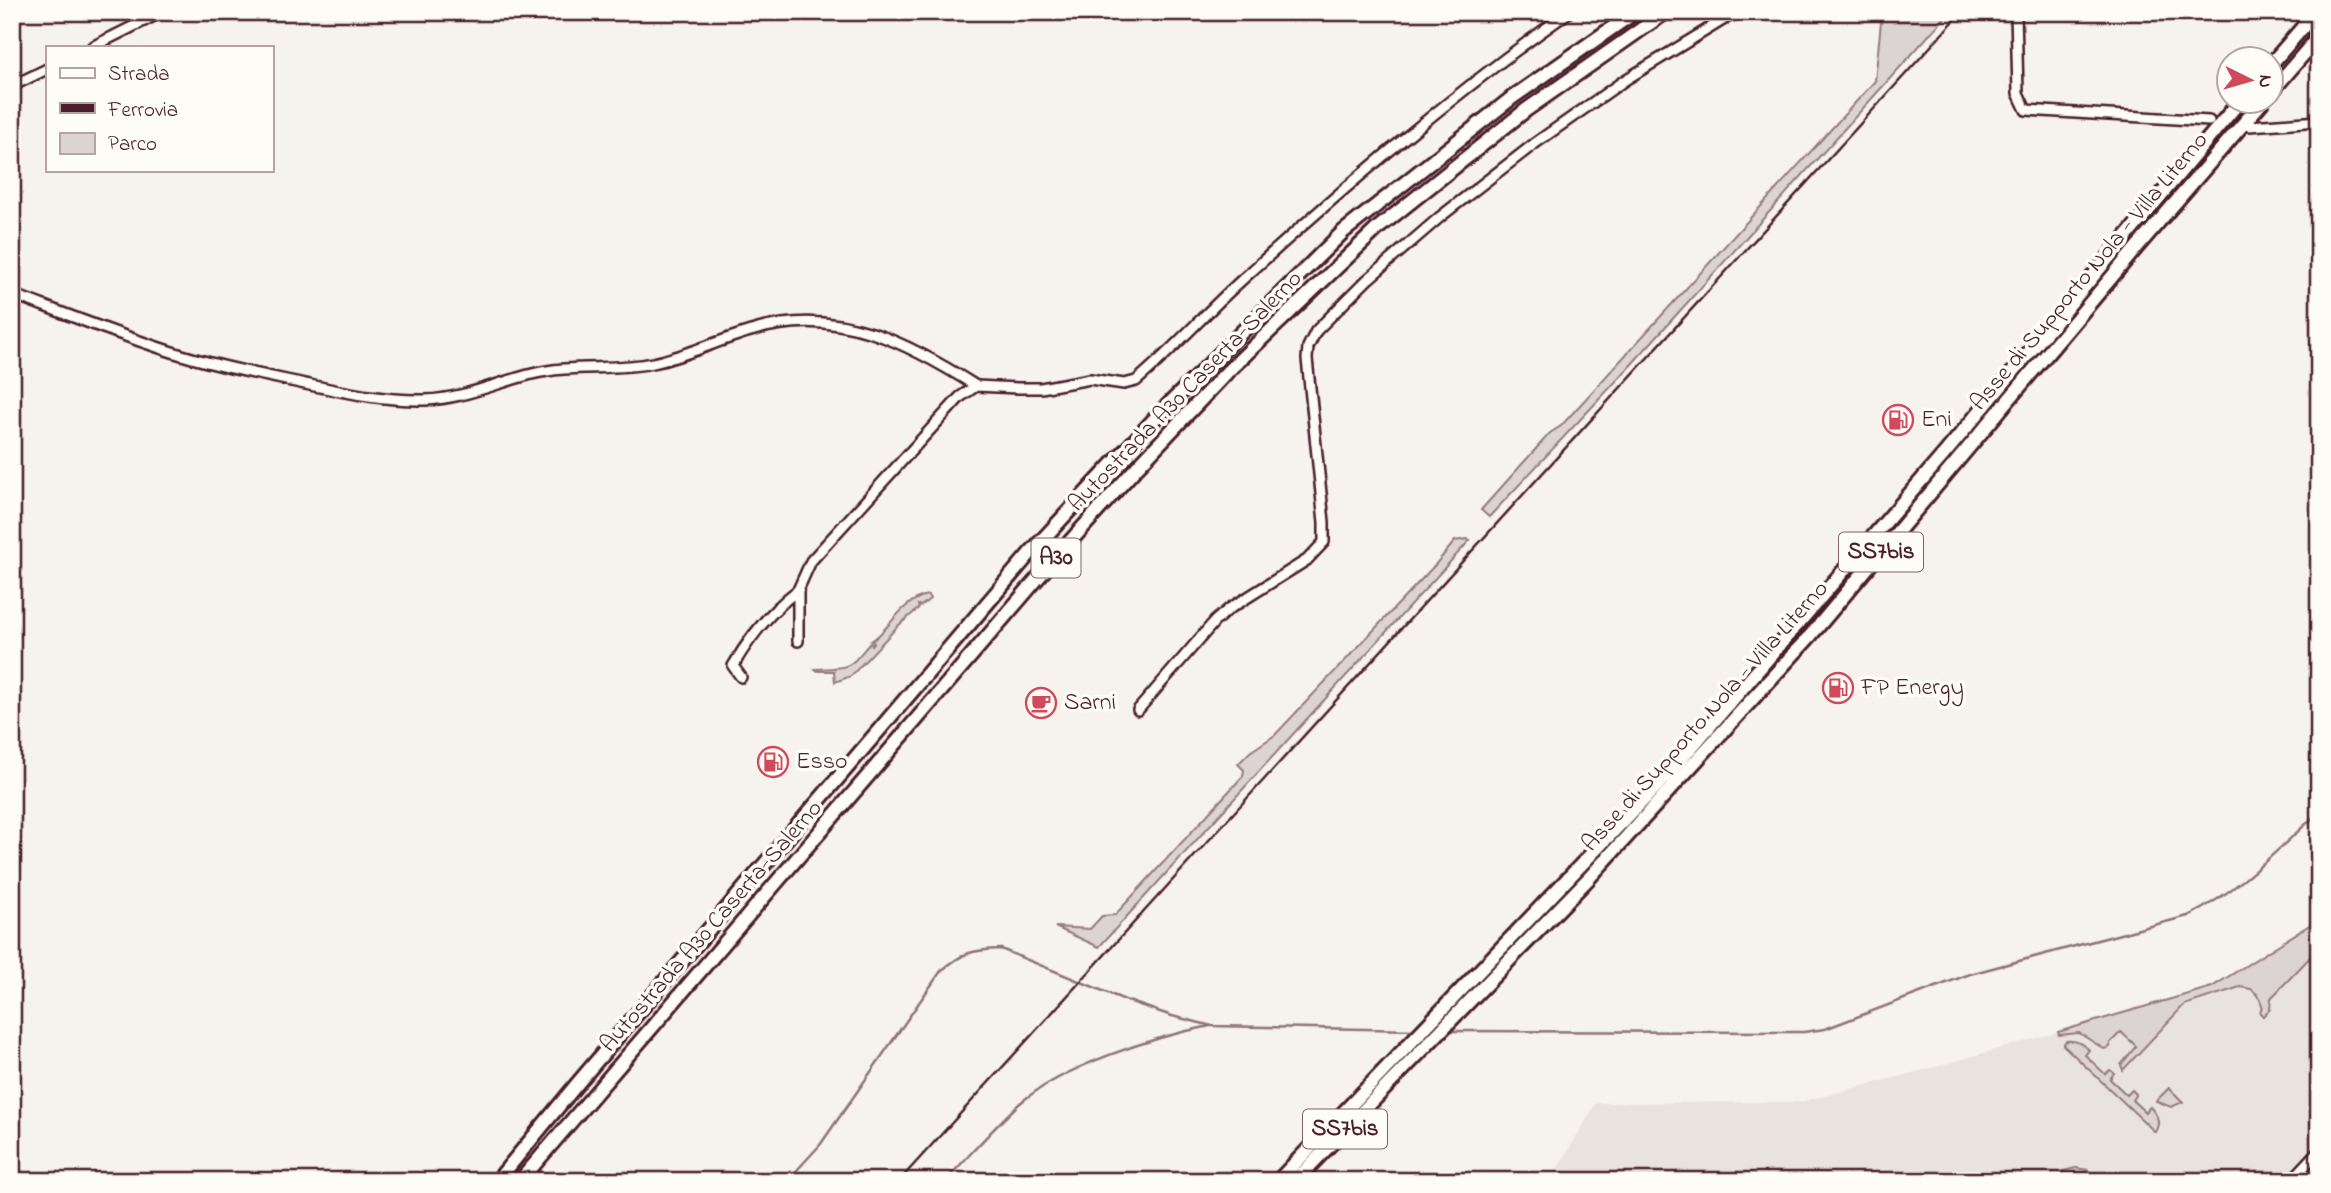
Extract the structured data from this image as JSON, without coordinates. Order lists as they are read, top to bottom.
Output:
{
  "streets": {
    "highway": [
      "Asse di Supporto Nola - Villa Literno",
      "Autostrada A30 Caserta-Salerno",
      "SS7bis",
      "A30"
    ]
  },
  "places": {
    "fuel station": ["Eni", "FP Energy", "Esso"],
    "cafe": ["Sarni"]
  },
  "legend": ["Strada", "Ferrovia", "Parco"],
  "north": "right"
}
